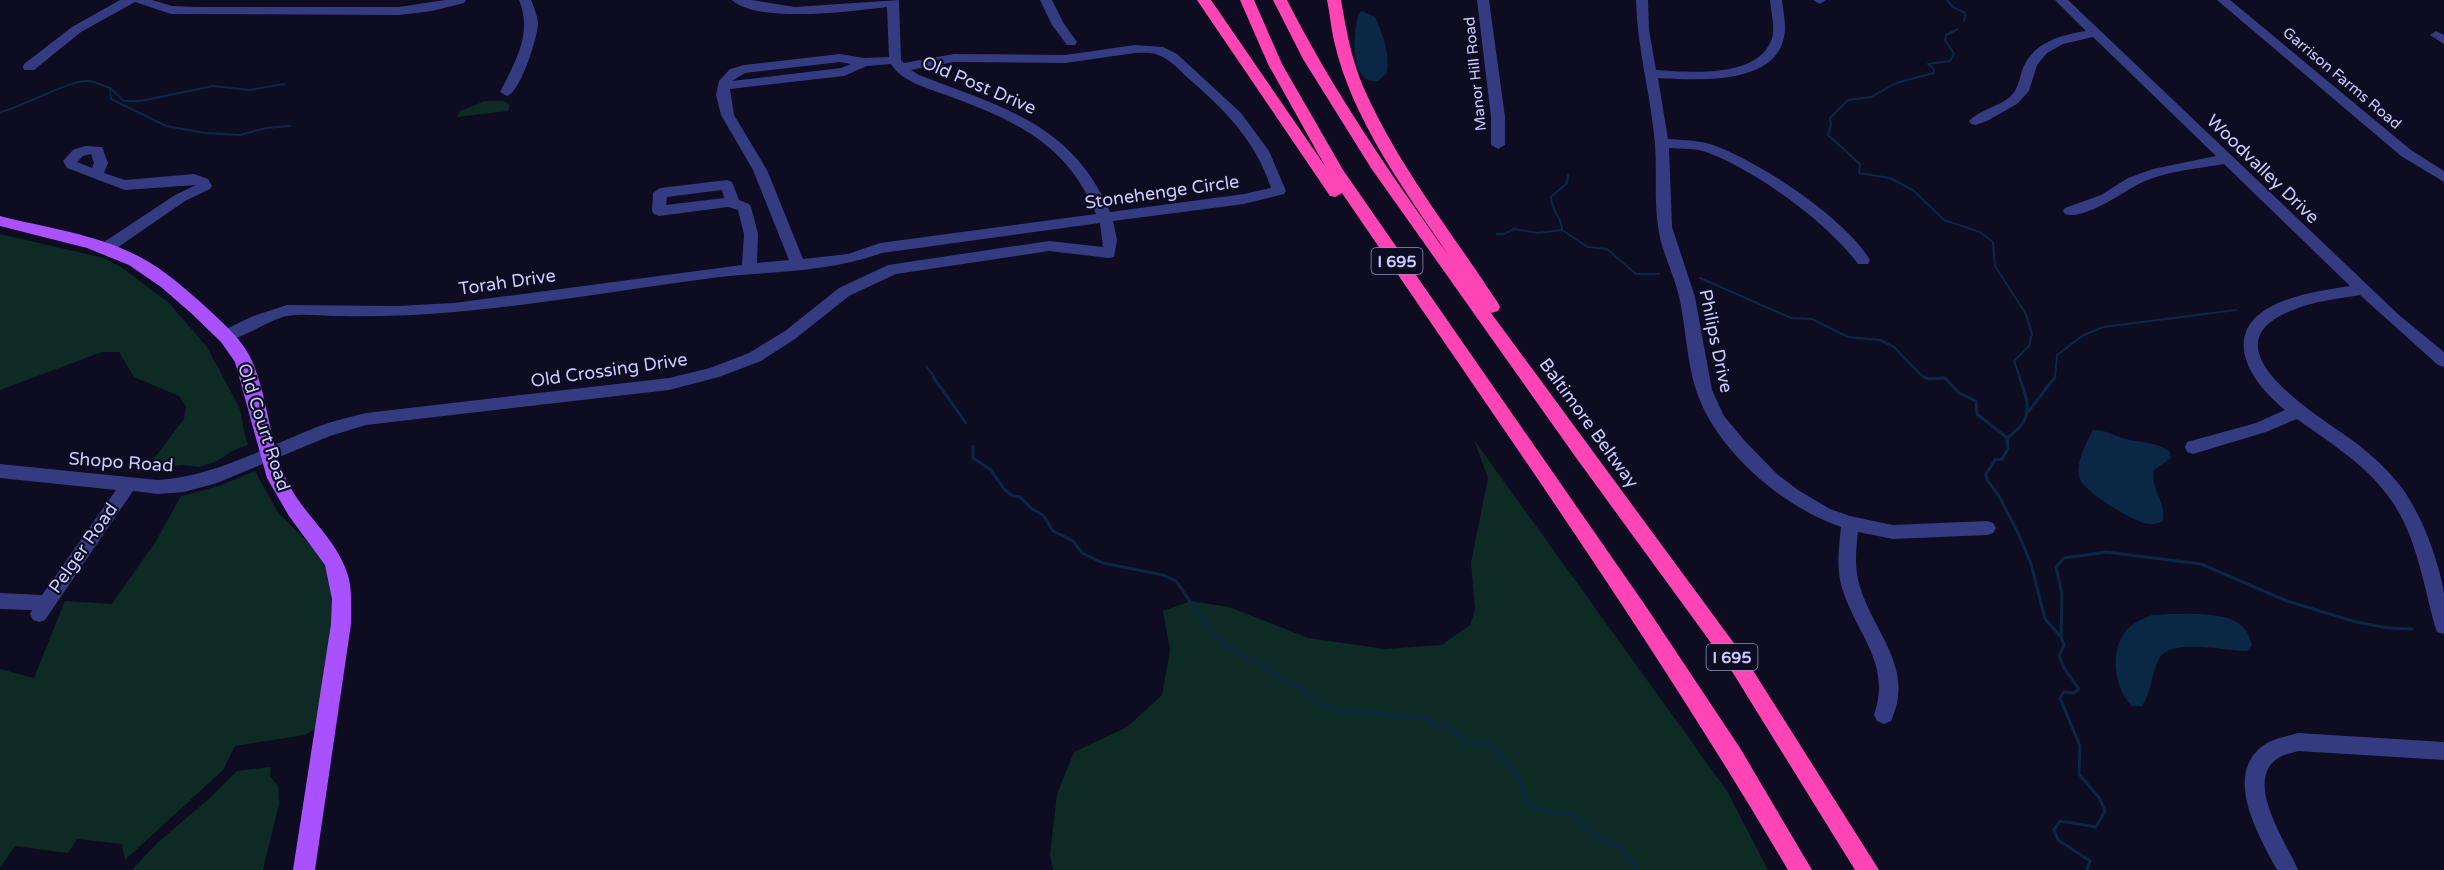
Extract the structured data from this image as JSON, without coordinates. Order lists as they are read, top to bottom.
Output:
{
  "streets": {
    "highway": ["I 695", "Baltimore Beltway"],
    "main road": ["Old Court Road"],
    "street": [
      "Manor Hill Road",
      "Garrison Farms Road",
      "Old Post Drive",
      "Woodvalley Drive",
      "Stonehenge Circle",
      "Torah Drive",
      "Philips Drive",
      "Old Crossing Drive",
      "Shopo Road",
      "Pelger Road"
    ]
  },
  "crossings": [
    ["Old Post Drive", "Stonehenge Circle"],
    ["Old Post Drive", "Old Crossing Drive"],
    ["Stonehenge Circle", "Torah Drive"],
    ["Torah Drive", "Old Court Road"],
    ["Old Crossing Drive", "Old Court Road"],
    ["Old Crossing Drive", "Shopo Road"],
    ["Old Court Road", "Shopo Road"],
    ["Shopo Road", "Pelger Road"]
  ]
}
